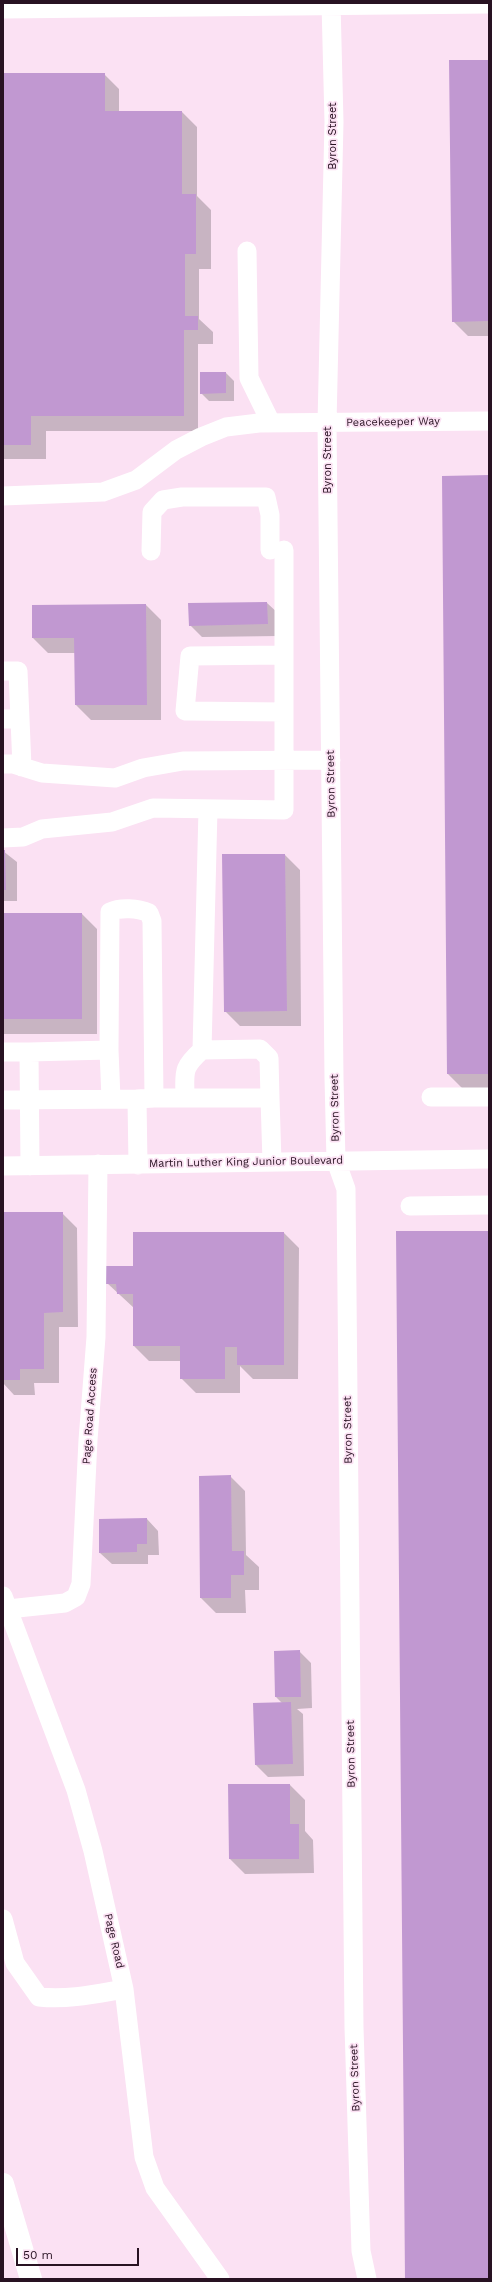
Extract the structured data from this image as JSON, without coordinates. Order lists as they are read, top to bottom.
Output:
{
  "streets": {
    "street": [
      "Byron Street",
      "Peacekeeper Way",
      "Martin Luther King Junior Boulevard",
      "Page Road Access",
      "Page Road"
    ]
  },
  "crossings": [
    ["Byron Street", "Peacekeeper Way"],
    ["Byron Street", "Martin Luther King Junior Boulevard"],
    ["Martin Luther King Junior Boulevard", "Page Road Access"],
    ["Page Road Access", "Page Road"]
  ],
  "scale_bar": "50 m"
}
